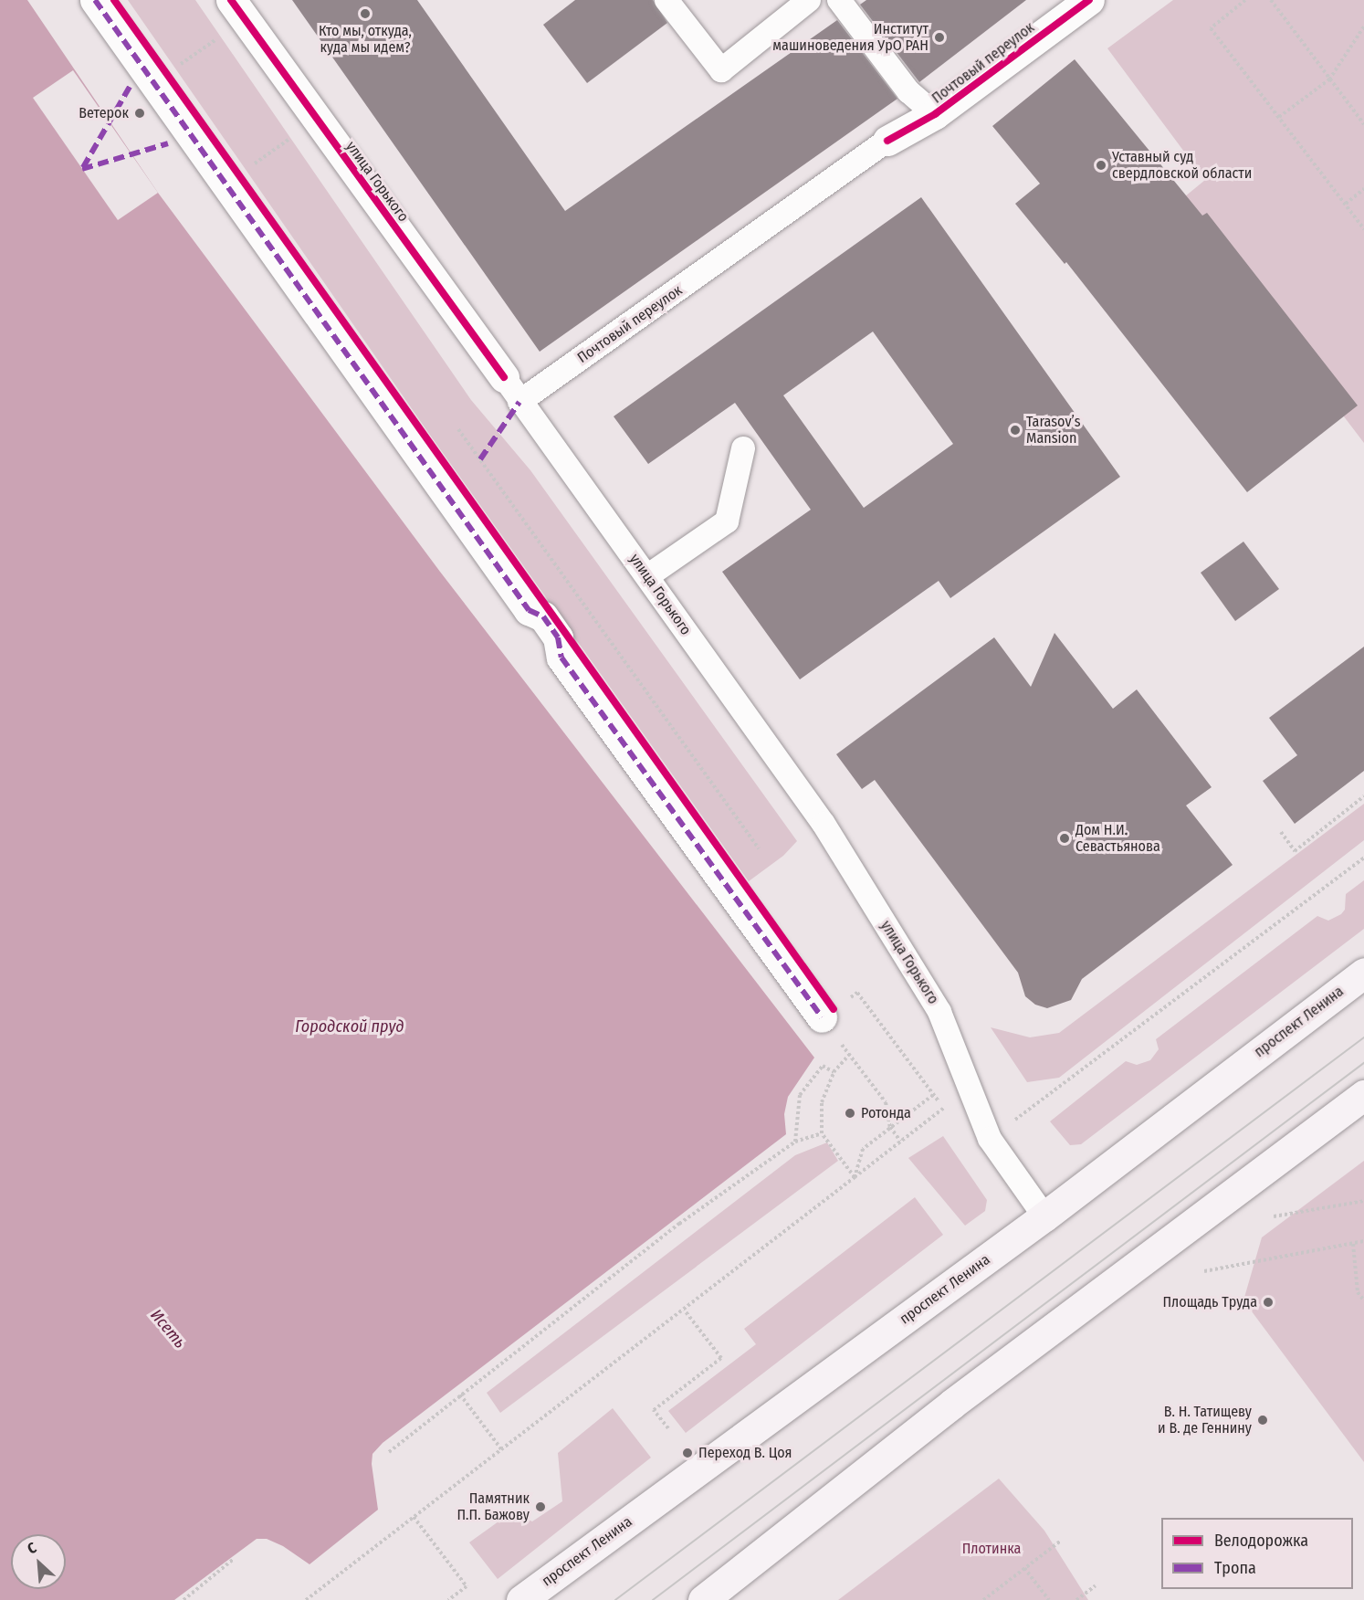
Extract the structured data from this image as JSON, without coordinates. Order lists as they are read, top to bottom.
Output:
{
  "streets": {
    "main road": ["проспект Ленина"],
    "street": ["Почтовый переулок", "улица Горького"]
  },
  "crossings": [
    ["Почтовый переулок", "улица Горького"],
    ["улица Горького", "проспект Ленина"]
  ],
  "water": ["Городской пруд", "Исеть"],
  "parks": ["Плотинка"],
  "places": [
    "Кто мы, откуда, куда мы идем?",
    "Институт машиноведения УрО РАН",
    "Ветерок",
    "Уставный суд свердловской области",
    "Tarasov’s Mansion",
    "Дом Н.И. Севастьянова",
    "Ротонда",
    "Площадь Труда",
    "В. Н. Татищеву и В. де Геннину",
    "Переход В. Цоя",
    "Памятник П.П. Бажову"
  ],
  "legend": ["Велодорожка", "Тропа"],
  "north": "top left"
}
